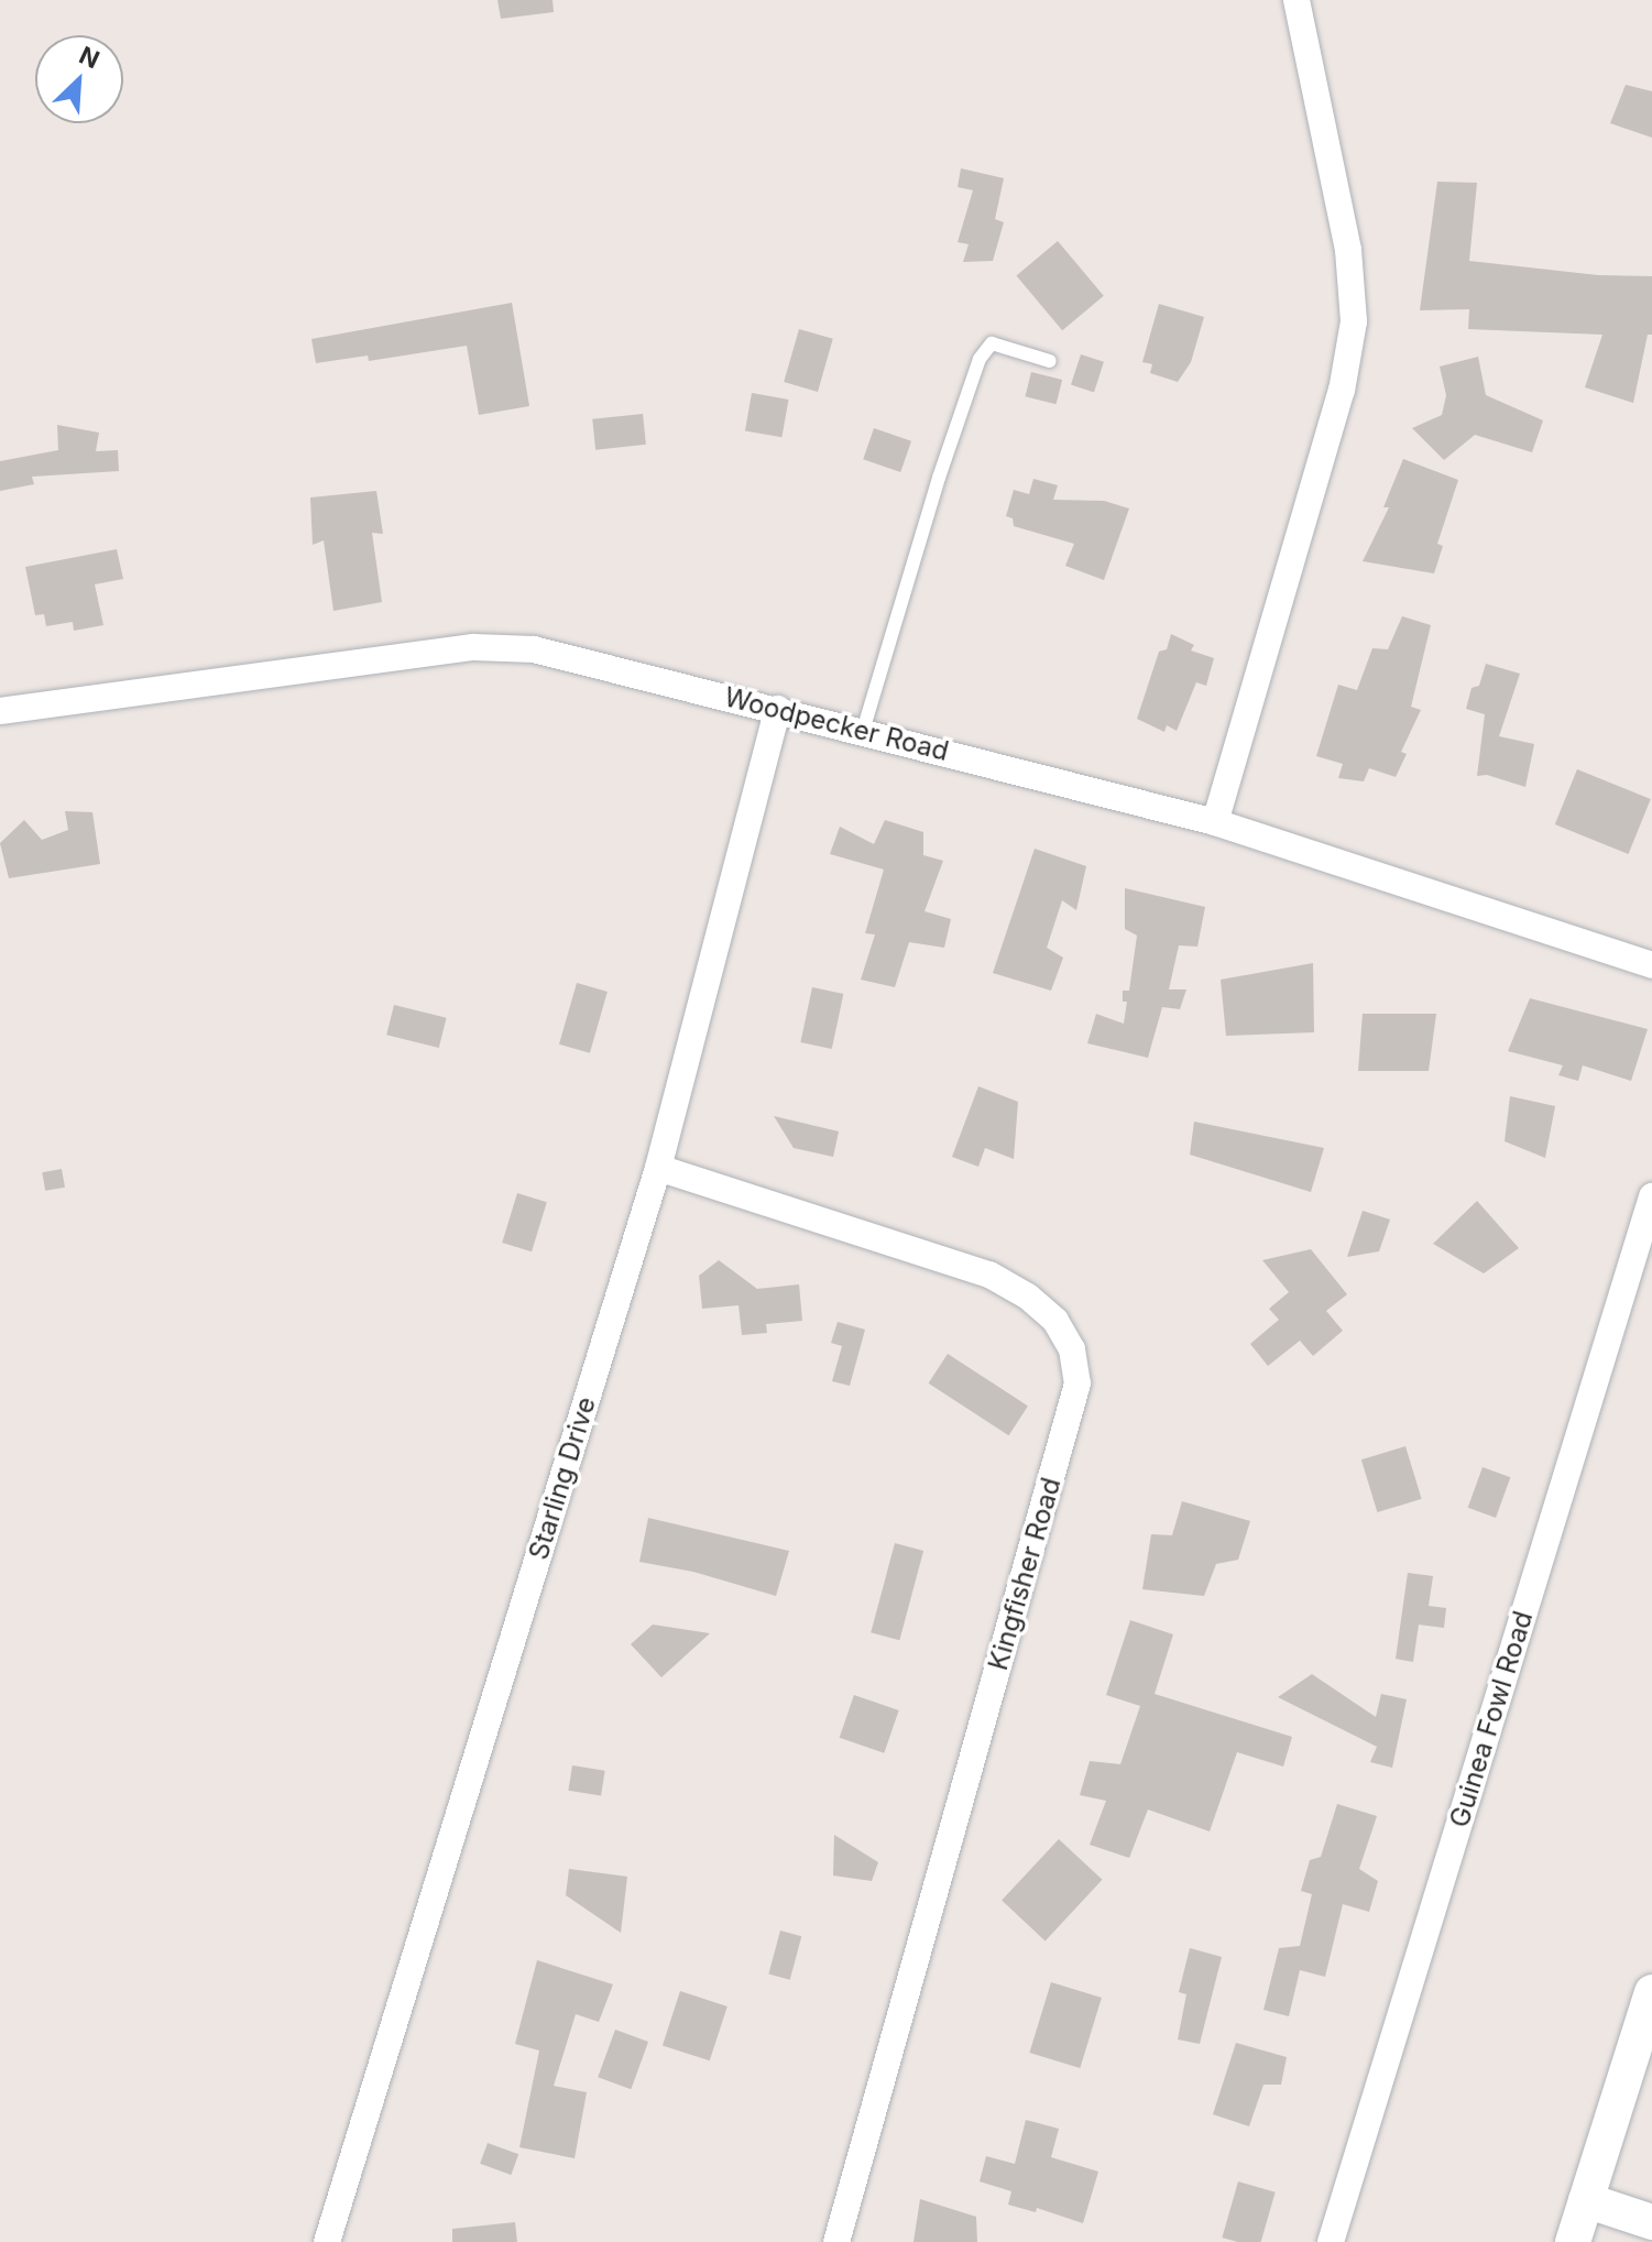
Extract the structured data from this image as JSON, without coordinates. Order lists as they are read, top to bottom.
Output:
{
  "streets": {
    "street": [
      "Woodpecker Road",
      "Starling Drive",
      "Kingfisher Road",
      "Guinea Fowl Road"
    ]
  },
  "crossings": [
    ["Woodpecker Road", "Starling Drive"],
    ["Starling Drive", "Kingfisher Road"]
  ],
  "north": "top right"
}
